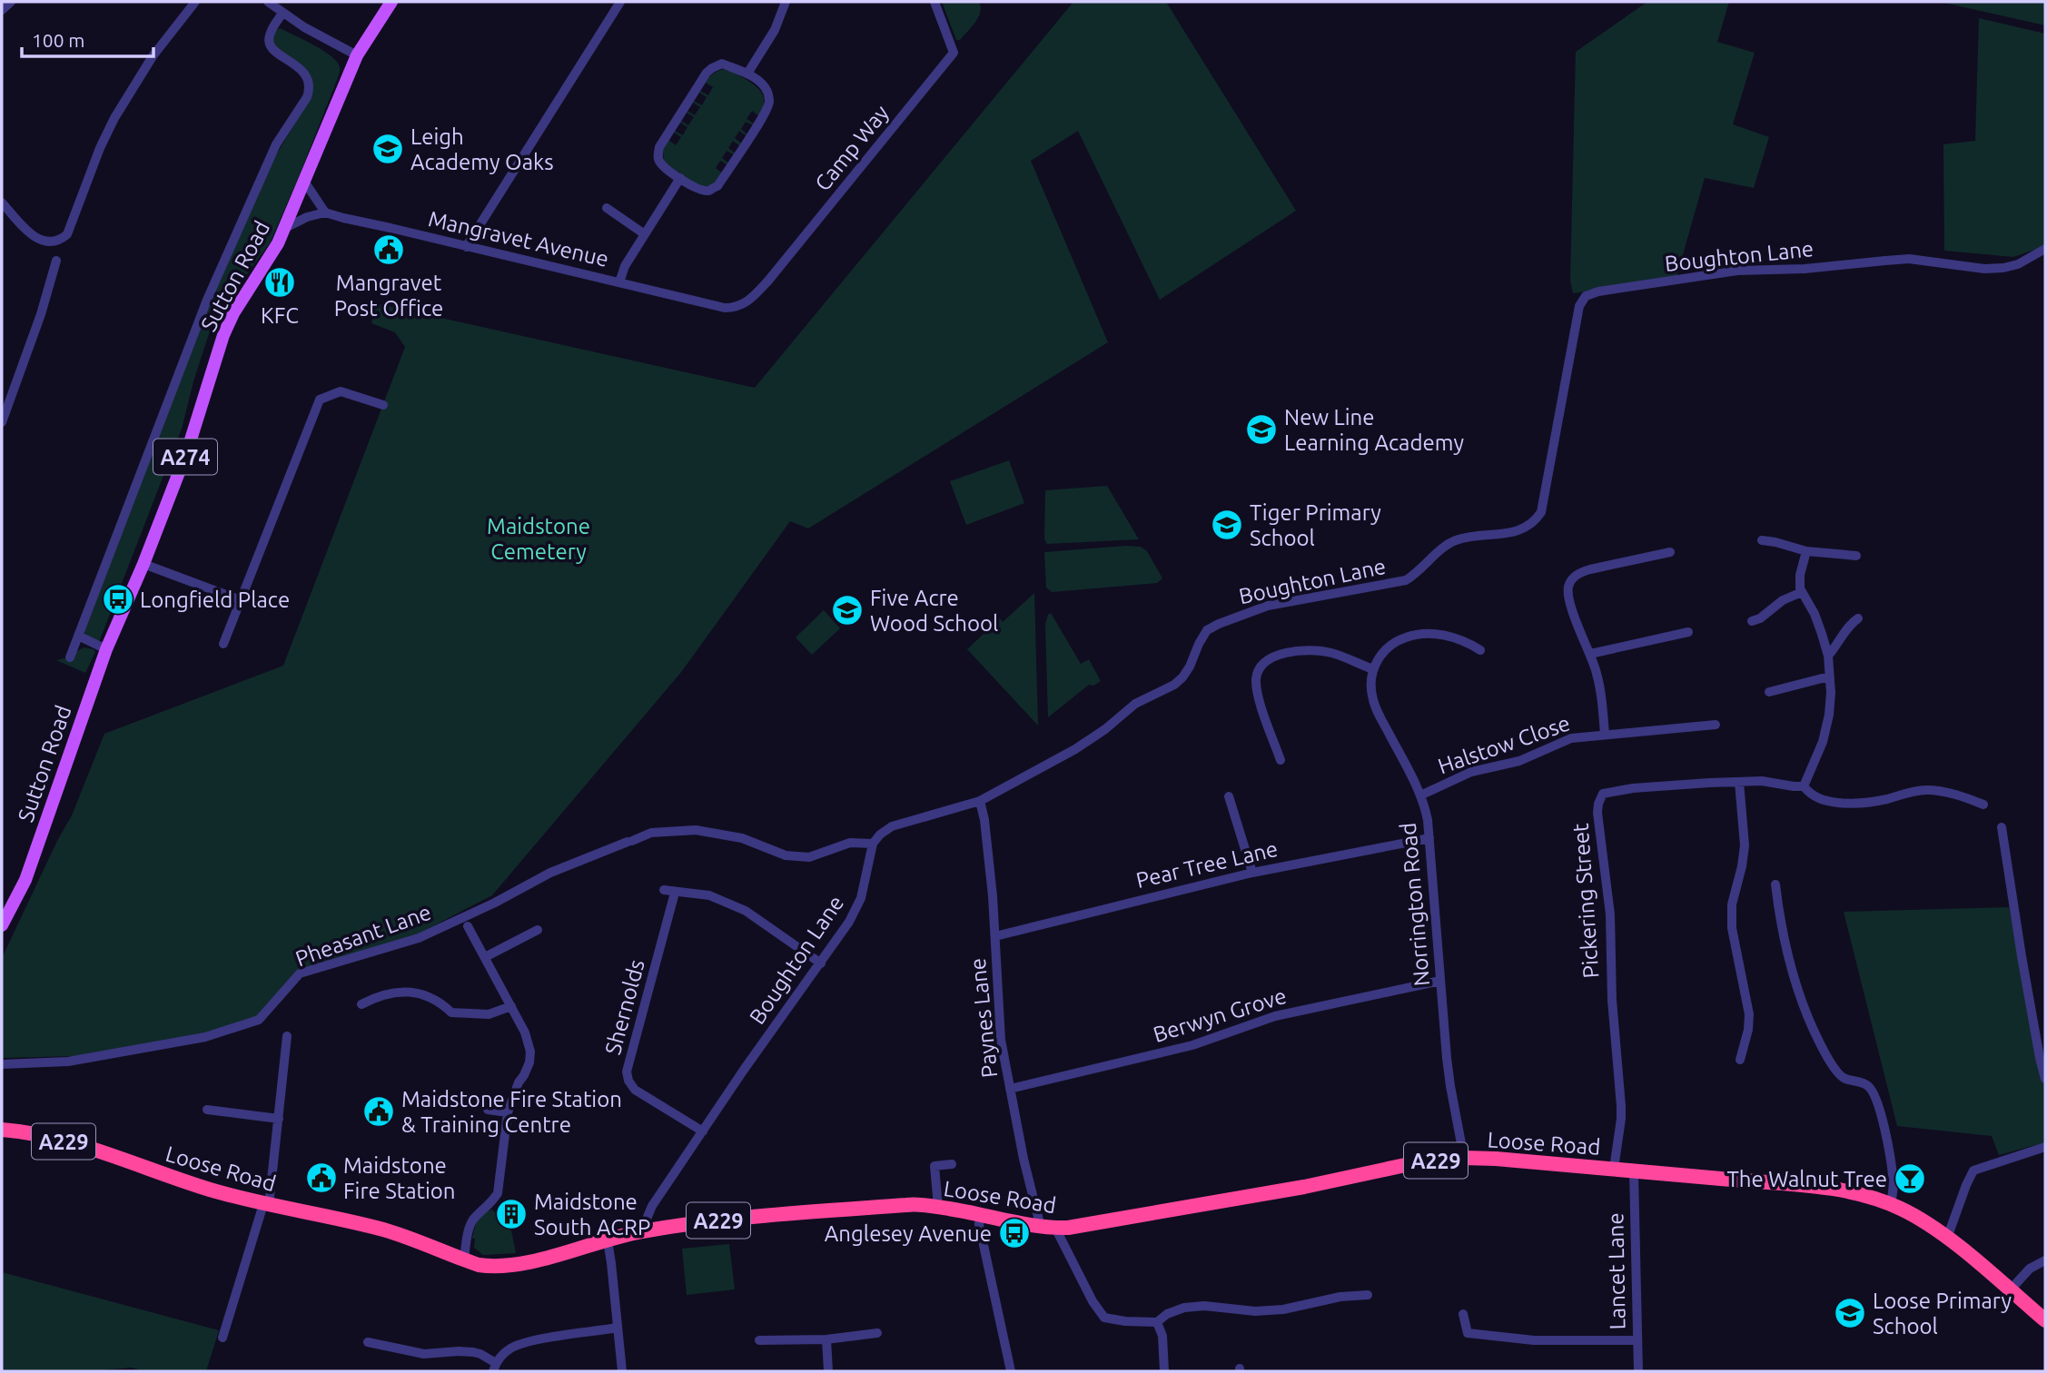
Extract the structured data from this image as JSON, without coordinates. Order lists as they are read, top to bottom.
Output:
{
  "streets": {
    "highway": ["A229", "Loose Road"],
    "main road": ["Sutton Road", "A274"],
    "street": [
      "Camp Way",
      "Mangravet Avenue",
      "Boughton Lane",
      "Halstow Close",
      "Pear Tree Lane",
      "Pickering Street",
      "Norrington Road",
      "Pheasant Lane",
      "Shernolds",
      "Berwyn Grove",
      "Paynes Lane",
      "Lancet Lane"
    ]
  },
  "crossings": [
    ["Camp Way", "Mangravet Avenue"],
    ["Boughton Lane", "Pheasant Lane"],
    ["Boughton Lane", "Shernolds"],
    ["Boughton Lane", "Paynes Lane"],
    ["Boughton Lane", "Loose Road"],
    ["Halstow Close", "Norrington Road"],
    ["Pear Tree Lane", "Norrington Road"],
    ["Pear Tree Lane", "Paynes Lane"],
    ["Pickering Street", "Loose Road"],
    ["Norrington Road", "Berwyn Grove"],
    ["Norrington Road", "Loose Road"],
    ["Berwyn Grove", "Paynes Lane"],
    ["Paynes Lane", "Loose Road"],
    ["Loose Road", "Lancet Lane"]
  ],
  "parks": ["Maidstone Cemetery"],
  "places": {
    "school or university": [
      "Leigh Academy Oaks",
      "New Line Learning Academy",
      "Tiger Primary School",
      "Five Acre Wood School",
      "Loose Primary School"
    ],
    "public building": ["Mangravet Post Office", "Maidstone Fire Station & Training Centre", "Maidstone Fire Station"],
    "restaurant": ["KFC"],
    "bus stop": ["Longfield Place", "Anglesey Avenue"],
    "bar": ["The Walnut Tree"],
    "building": ["Maidstone South ACRP"]
  },
  "scale_bar": "100 m"
}
